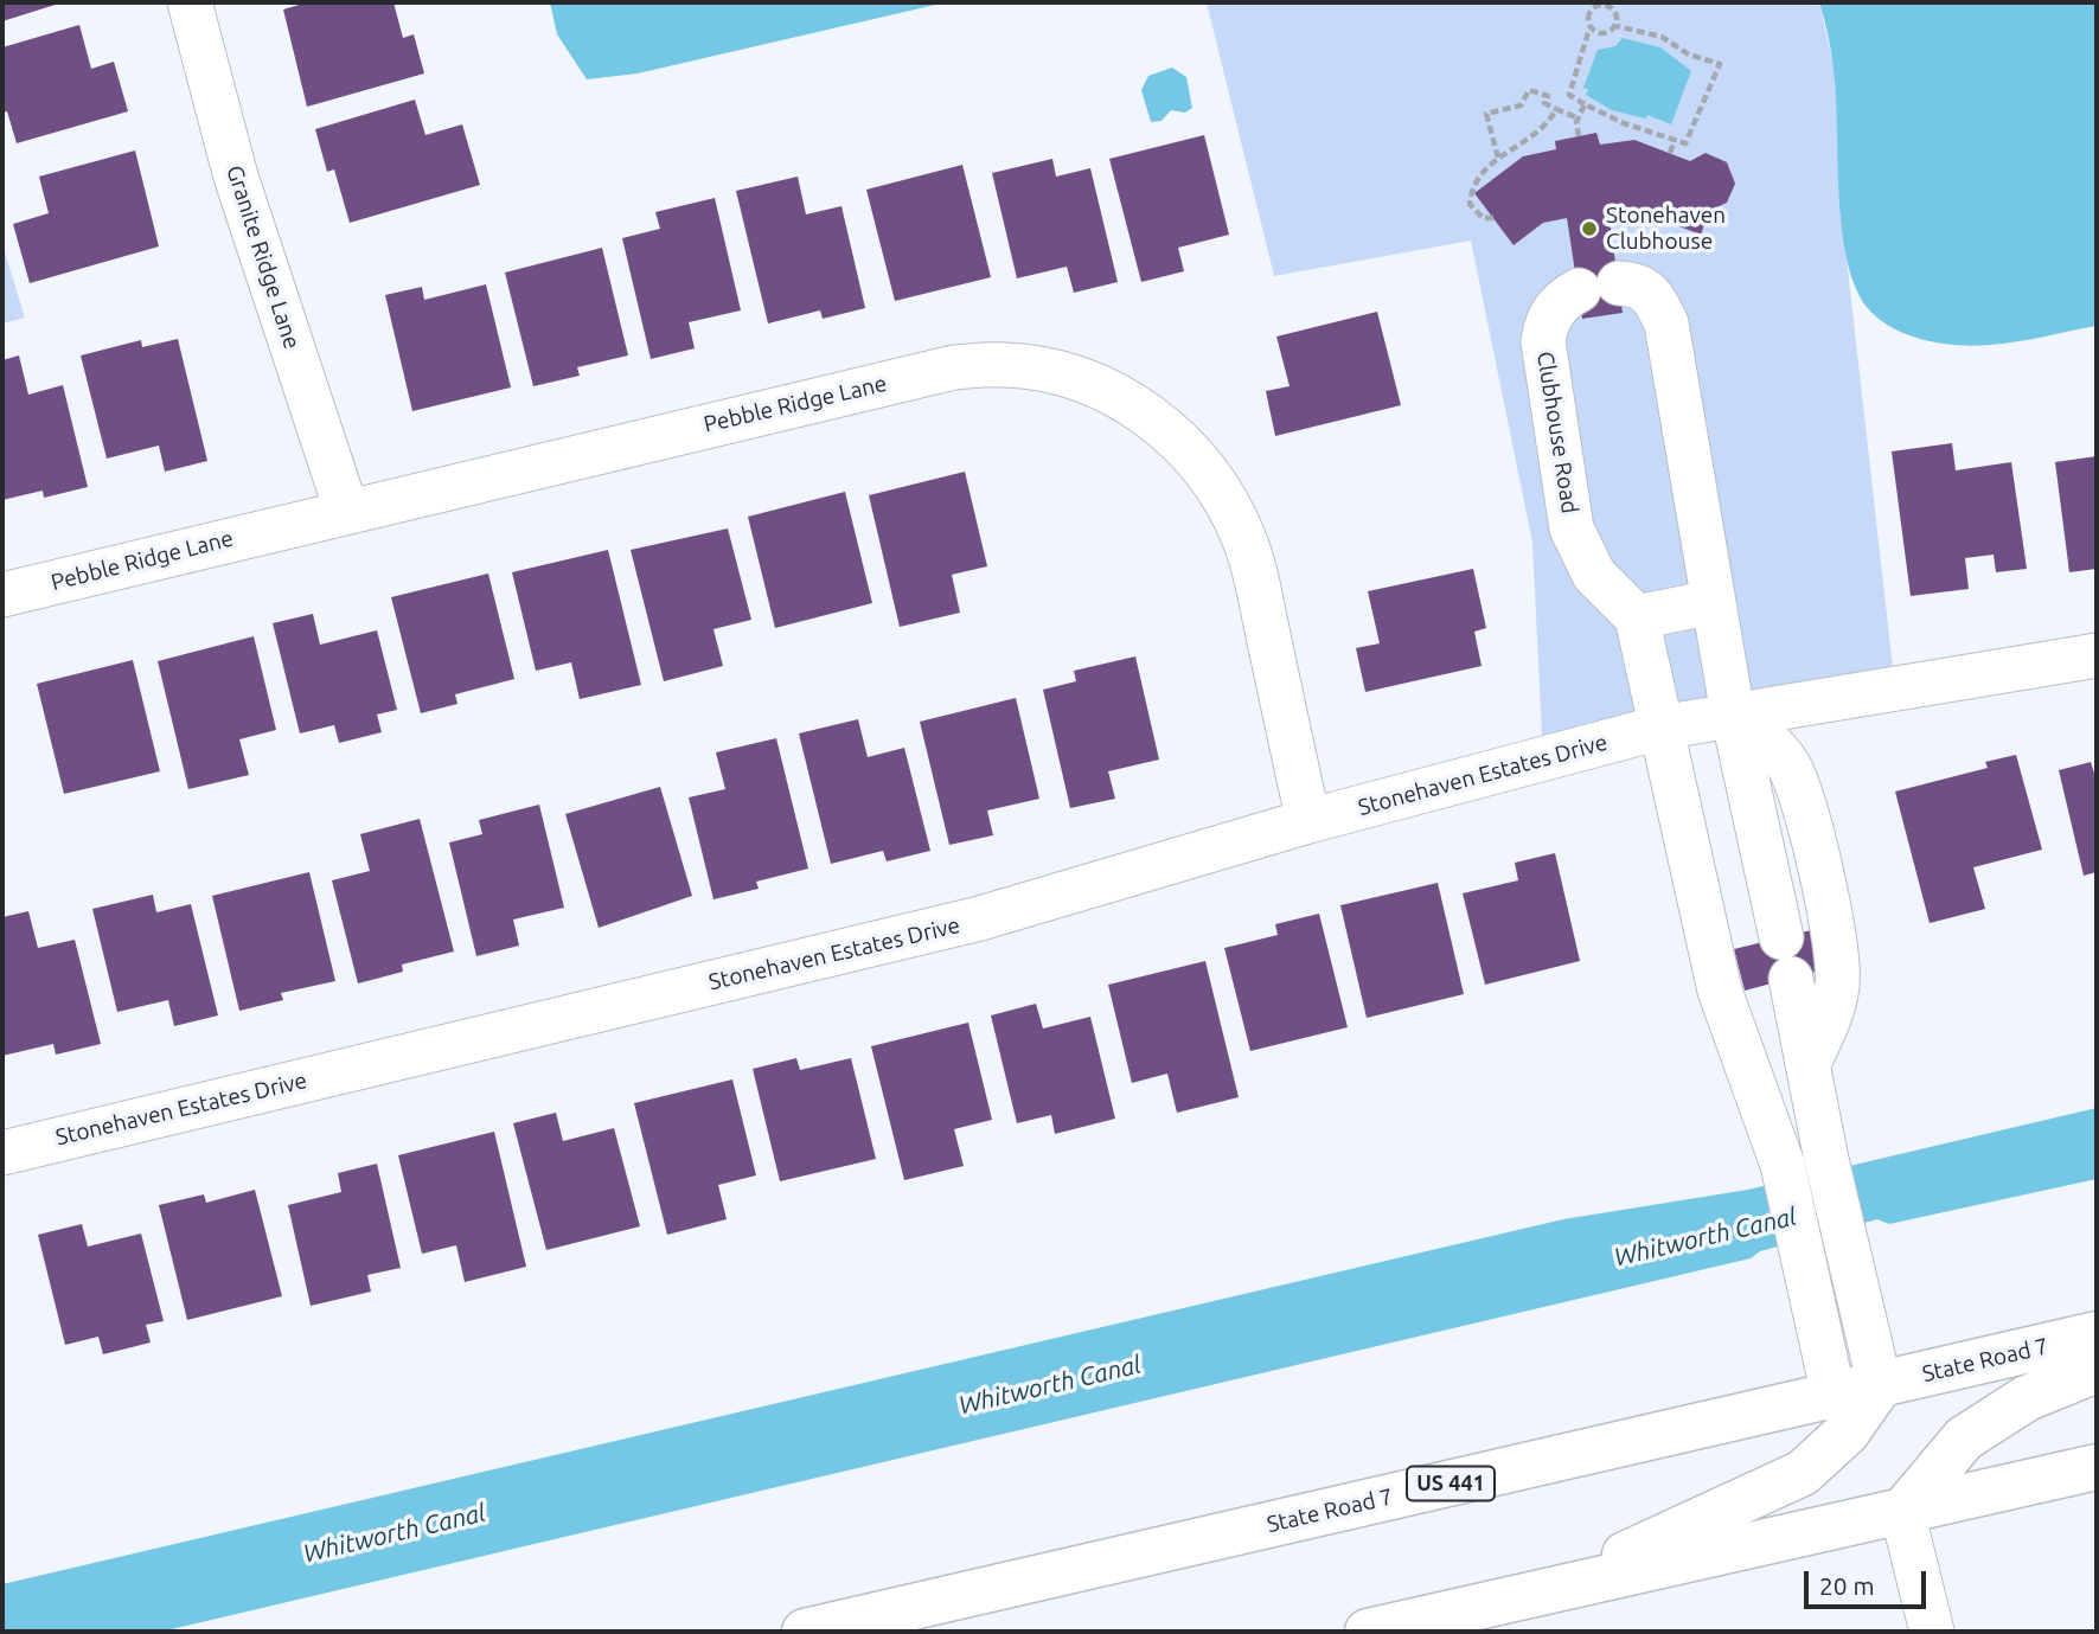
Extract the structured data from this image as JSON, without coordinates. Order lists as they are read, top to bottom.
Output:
{
  "streets": {
    "main road": ["State Road 7", "US 441"],
    "street": [
      "Granite Ridge Lane",
      "Pebble Ridge Lane",
      "Clubhouse Road",
      "Stonehaven Estates Drive"
    ]
  },
  "crossings": [
    ["Granite Ridge Lane", "Pebble Ridge Lane"],
    ["Pebble Ridge Lane", "Stonehaven Estates Drive"],
    ["Clubhouse Road", "Stonehaven Estates Drive"]
  ],
  "water": ["Whitworth Canal"],
  "places": ["Stonehaven Clubhouse"],
  "scale_bar": "20 m"
}
